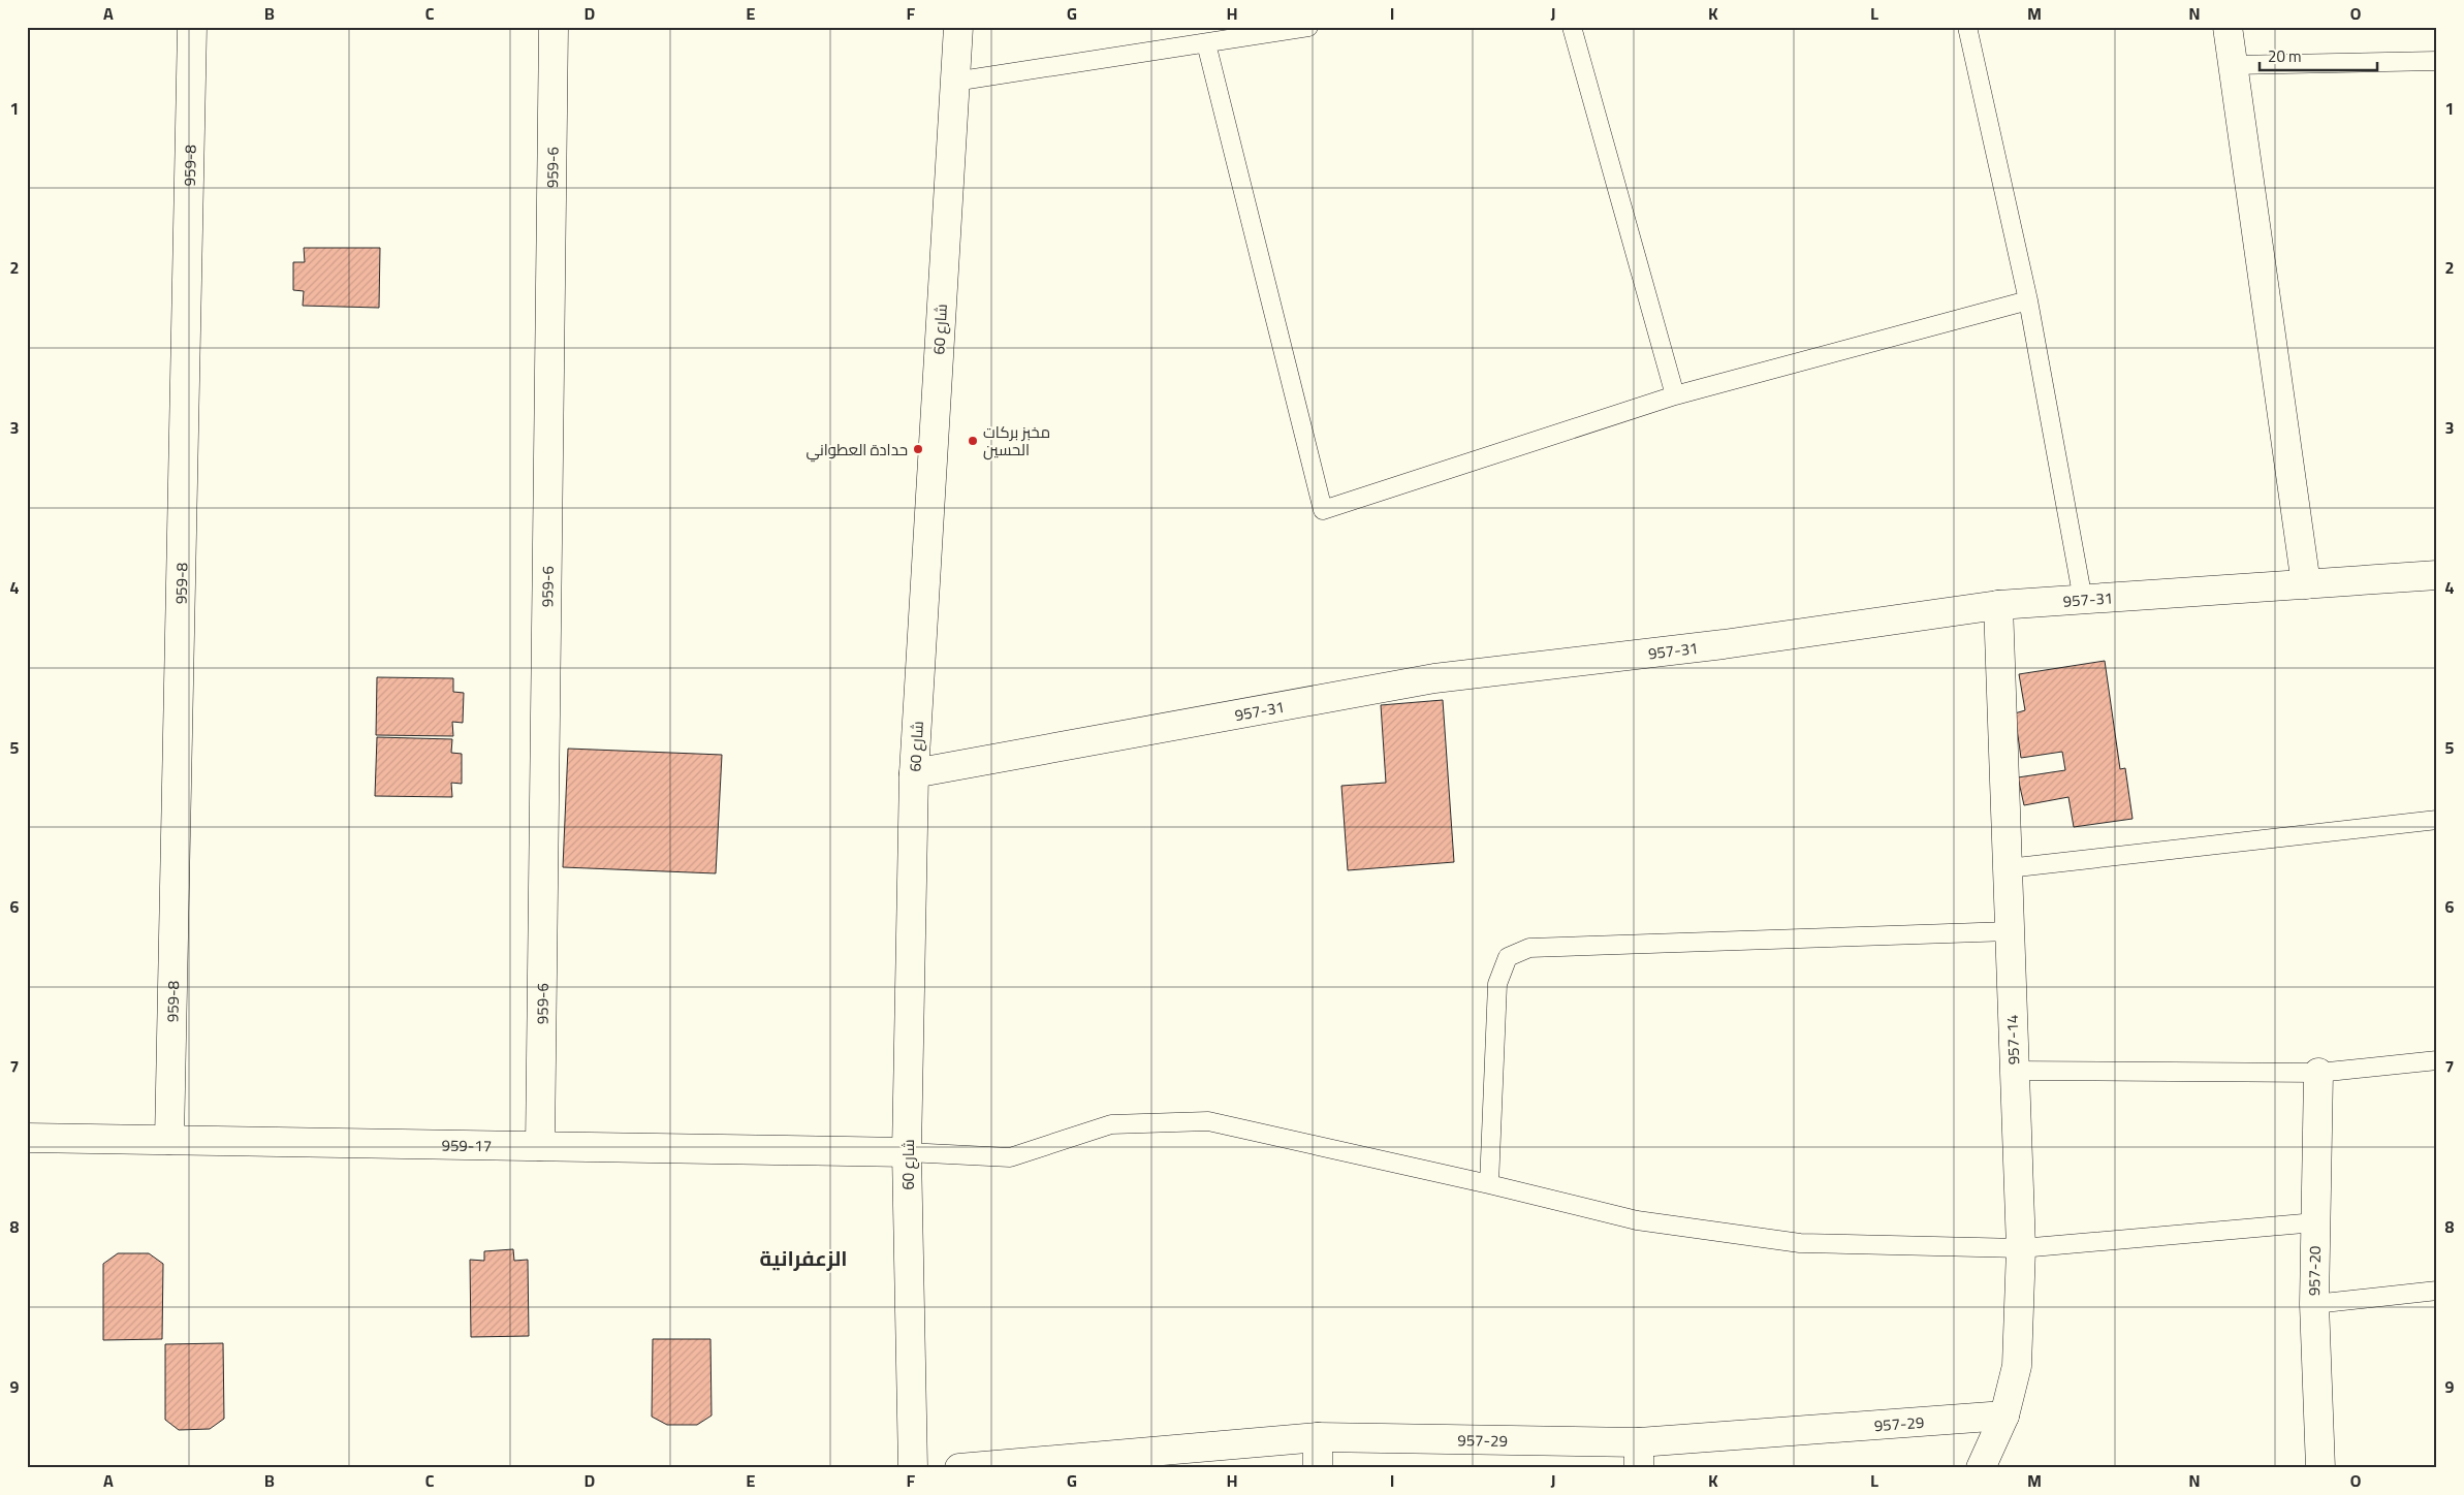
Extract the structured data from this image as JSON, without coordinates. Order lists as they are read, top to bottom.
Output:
{
  "streets": {
    "street": [
      "959-8",
      "959-6",
      "شارع 60",
      "957-31",
      "957-14",
      "959-17",
      "957-20",
      "957-29"
    ]
  },
  "crossings": [
    ["959-8", "959-17"],
    ["959-6", "959-17"],
    ["شارع 60", "957-31"],
    ["شارع 60", "959-17"],
    ["957-31", "957-14"],
    ["957-14", "957-29"]
  ],
  "districts": ["الزعفرانية"],
  "places": ["مخبز بركات الحسين", "حدادة العطواني"],
  "scale_bar": "20 m",
  "grid": {
    "columns": [
      "A",
      "B",
      "C",
      "D",
      "E",
      "F",
      "G",
      "H",
      "I",
      "J",
      "K",
      "L",
      "M",
      "N",
      "O"
    ],
    "rows": [
      "1",
      "2",
      "3",
      "4",
      "5",
      "6",
      "7",
      "8",
      "9"
    ]
  }
}
